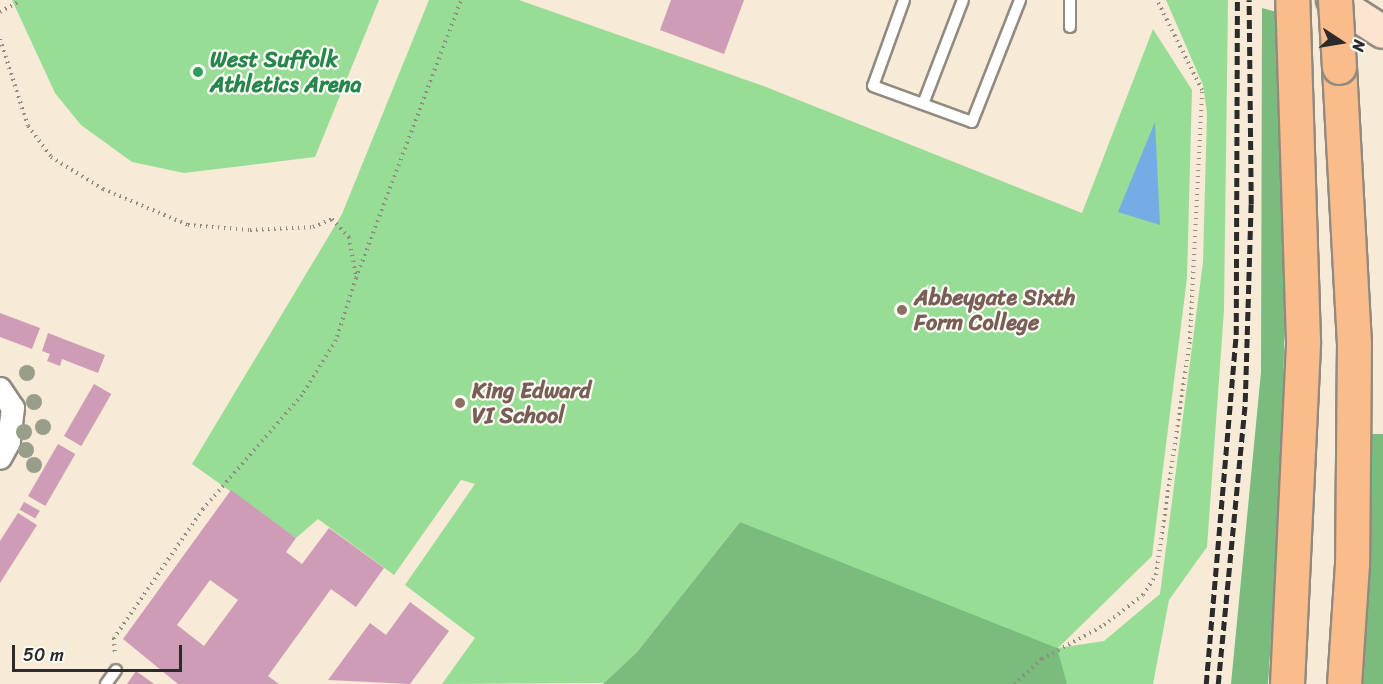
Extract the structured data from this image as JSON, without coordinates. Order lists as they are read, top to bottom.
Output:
{
  "places": ["West Suffolk Athletics Arena", "Abbeygate Sixth Form College", "King Edward VI School"],
  "scale_bar": "50 m",
  "north": "right"
}
